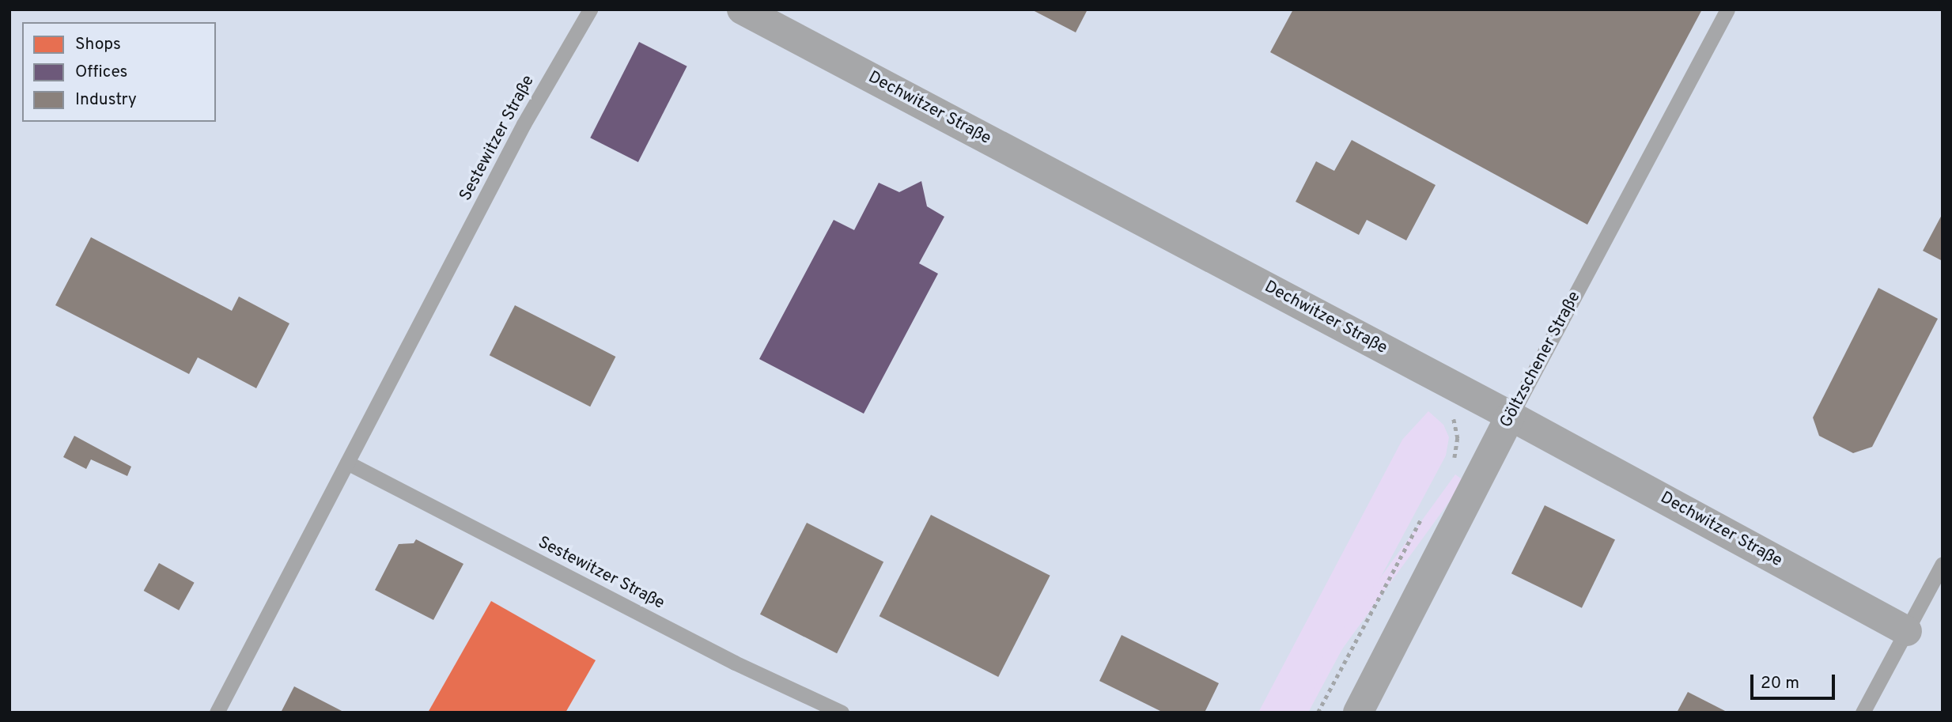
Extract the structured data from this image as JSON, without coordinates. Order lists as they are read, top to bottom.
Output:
{
  "streets": {
    "street": ["Dechwitzer Straße", "Göltzschener Straße"],
    "lane": ["Sestewitzer Straße"]
  },
  "crossings": [
    ["Dechwitzer Straße", "Göltzschener Straße"]
  ],
  "legend": ["Shops", "Offices", "Industry"],
  "scale_bar": "20 m"
}
